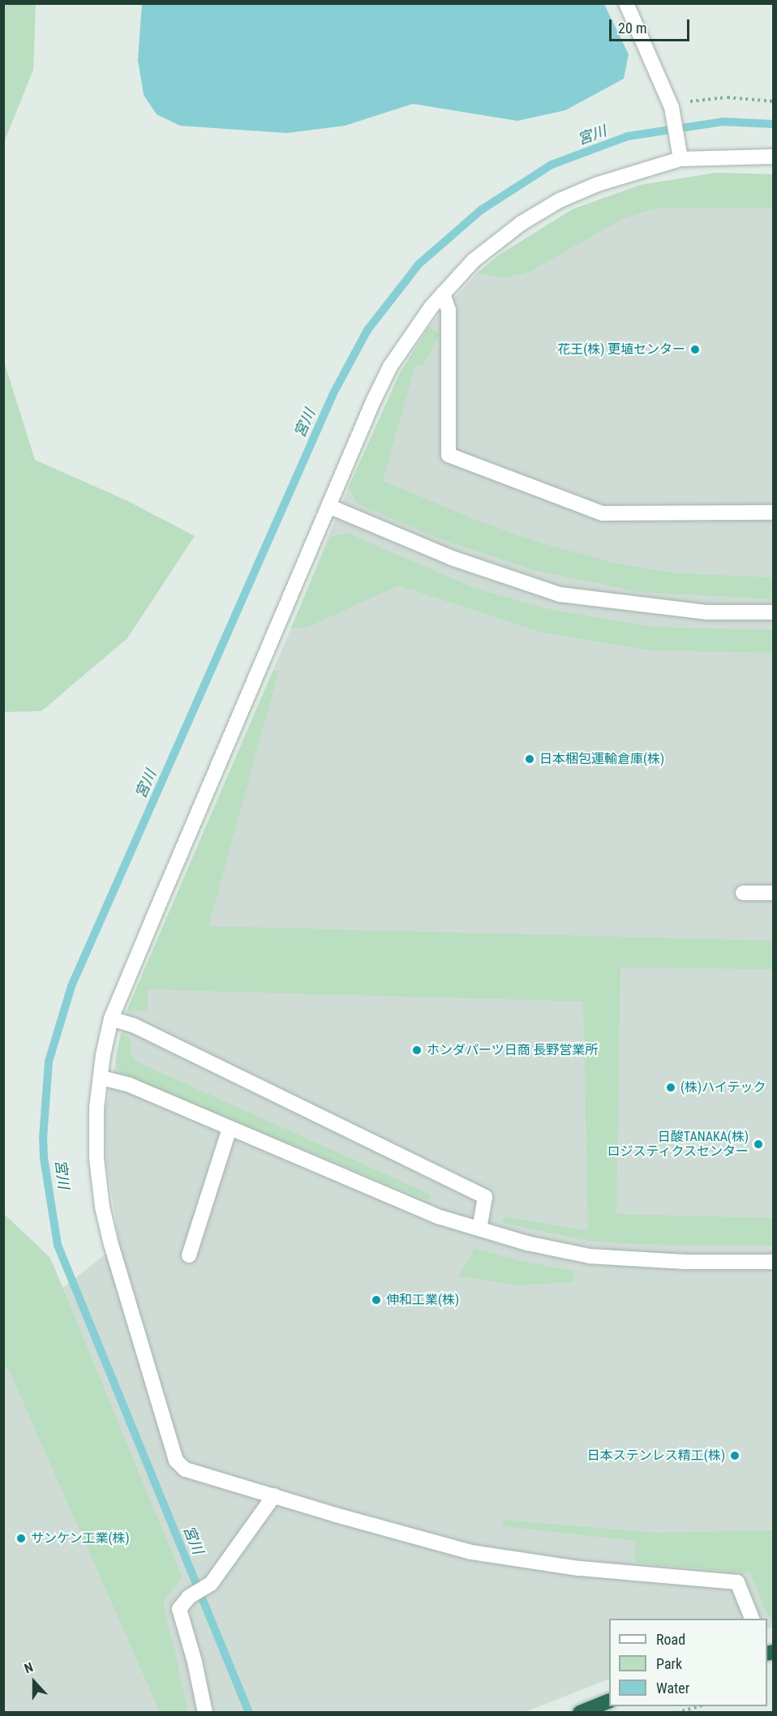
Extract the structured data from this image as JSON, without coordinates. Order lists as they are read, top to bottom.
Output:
{
  "water": ["宮川"],
  "places": [
    "花王(株) 更埴センター",
    "日本梱包運輸倉庫(株)",
    "ホンダパーツ日商 長野営業所",
    "(株)ハイテック",
    "日酸TANAKA(株) ロジスティクスセンター",
    "伸和工業(株)",
    "日本ステンレス精工(株)",
    "サンケン工業(株)"
  ],
  "legend": ["Road", "Park", "Water"],
  "scale_bar": "20 m",
  "north": "top"
}
